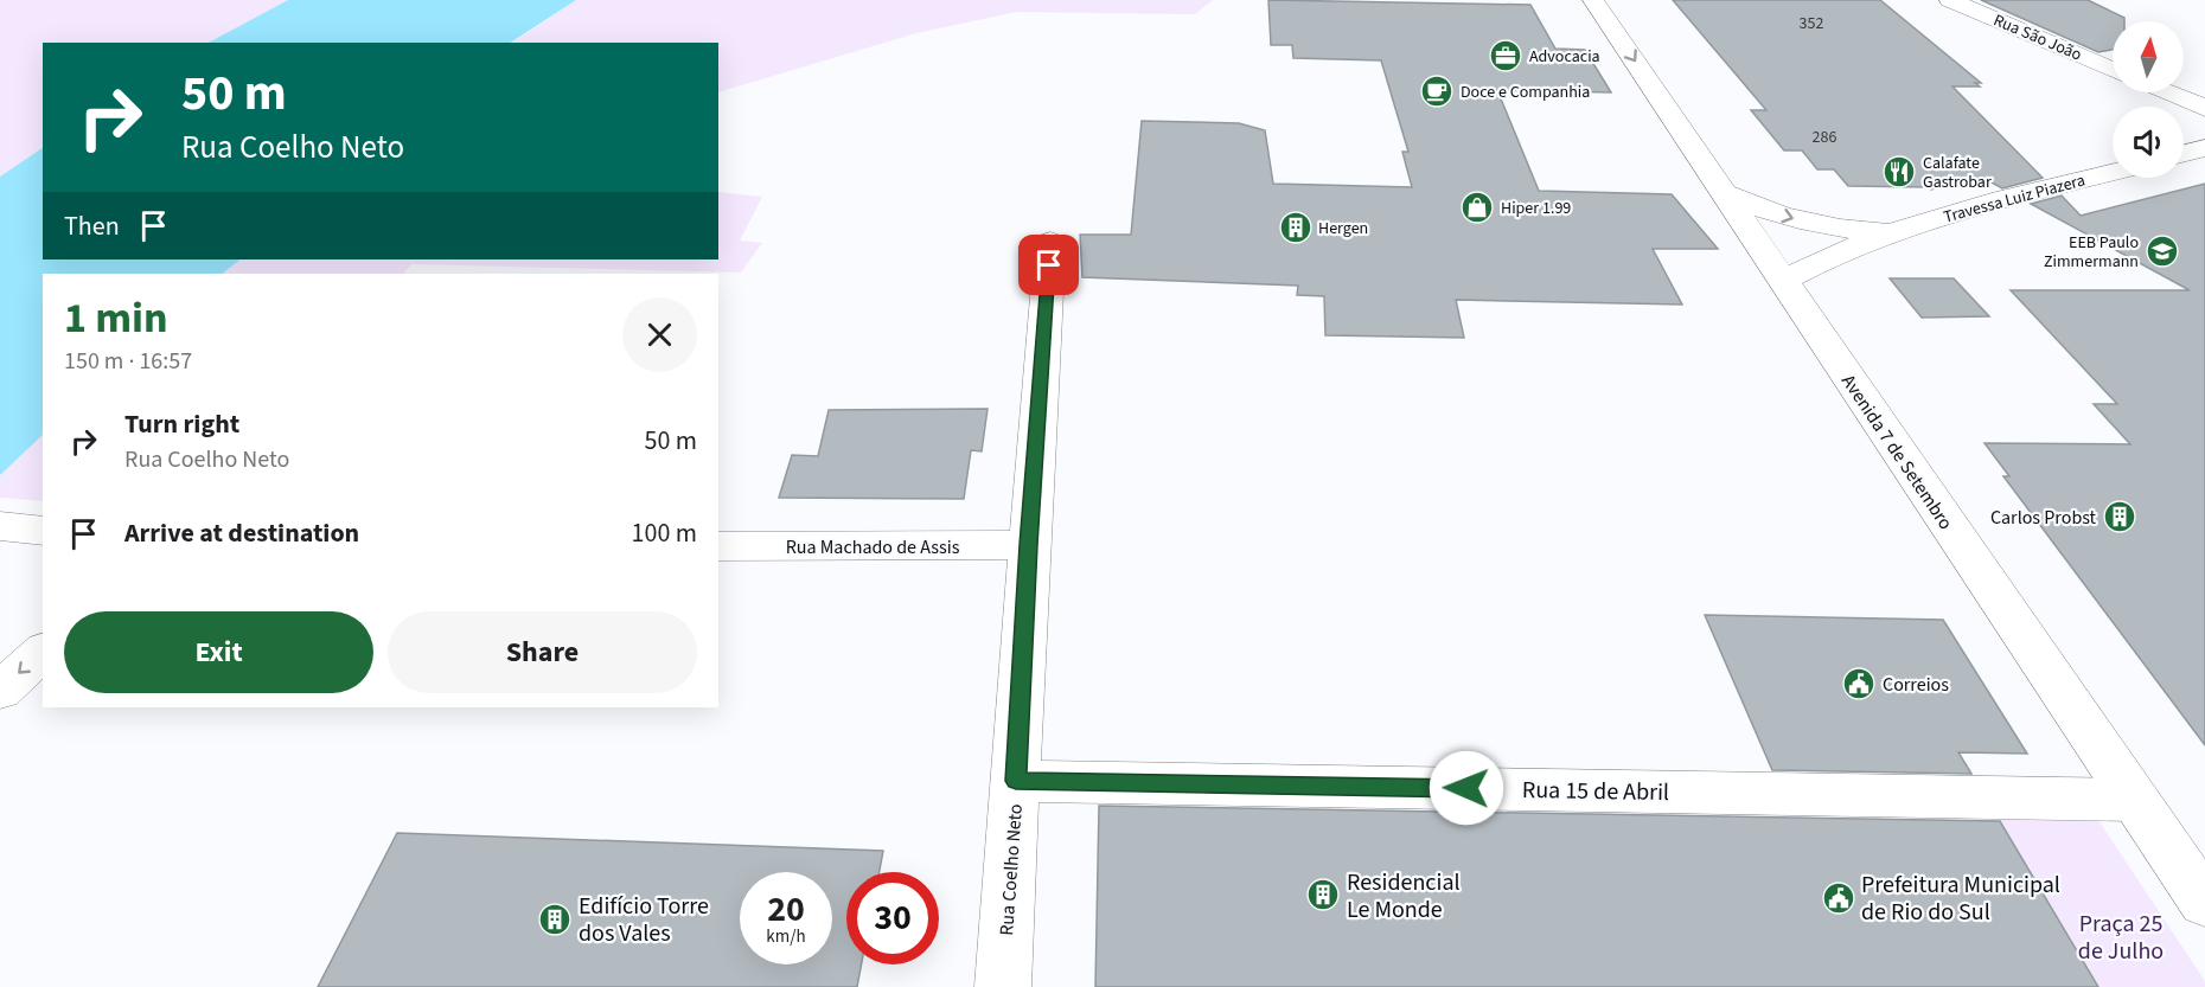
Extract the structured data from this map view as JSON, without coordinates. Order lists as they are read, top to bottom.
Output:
{
  "streets": {
    "street": [
      "Rua São João",
      "Travessa Luiz Piazera",
      "Avenida 7 de Setembro",
      "Rua Machado de Assis",
      "Rua 15 de Abril",
      "Rua Coelho Neto"
    ]
  },
  "crossings": [
    ["Travessa Luiz Piazera", "Avenida 7 de Setembro"],
    ["Avenida 7 de Setembro", "Rua 15 de Abril"],
    ["Rua Machado de Assis", "Rua Coelho Neto"],
    ["Rua 15 de Abril", "Rua Coelho Neto"]
  ],
  "parks": ["Praça 25 de Julho"],
  "places": {
    "office": ["Advocacia"],
    "cafe": ["Doce e Companhia"],
    "restaurant": ["Calafate Gastrobar"],
    "shop": ["Hiper 1.99"],
    "building": [
      "Hergen",
      "Carlos Probst",
      "Residencial Le Monde",
      "Edifício Torre dos Vales"
    ],
    "school or university": ["EEB Paulo Zimmermann"],
    "public building": ["Correios", "Prefeitura Municipal de Rio do Sul"]
  },
  "house_numbers": ["352", "286"],
  "north": "top",
  "page": {
    "turn": ["50 m", "Rua Coelho Neto"],
    "then": "Then",
    "heading": ["1 min", "150 m · 16:57"],
    "list": [
      {
        "name": "Turn right",
        "note": "Rua Coelho Neto",
        "value": "50 m"
      },
      {
        "name": "Arrive at destination",
        "value": "100 m"
      }
    ],
    "buttons": ["Exit", "Share"],
    "speed": "20 km/h",
    "limit": "30"
  }
}
